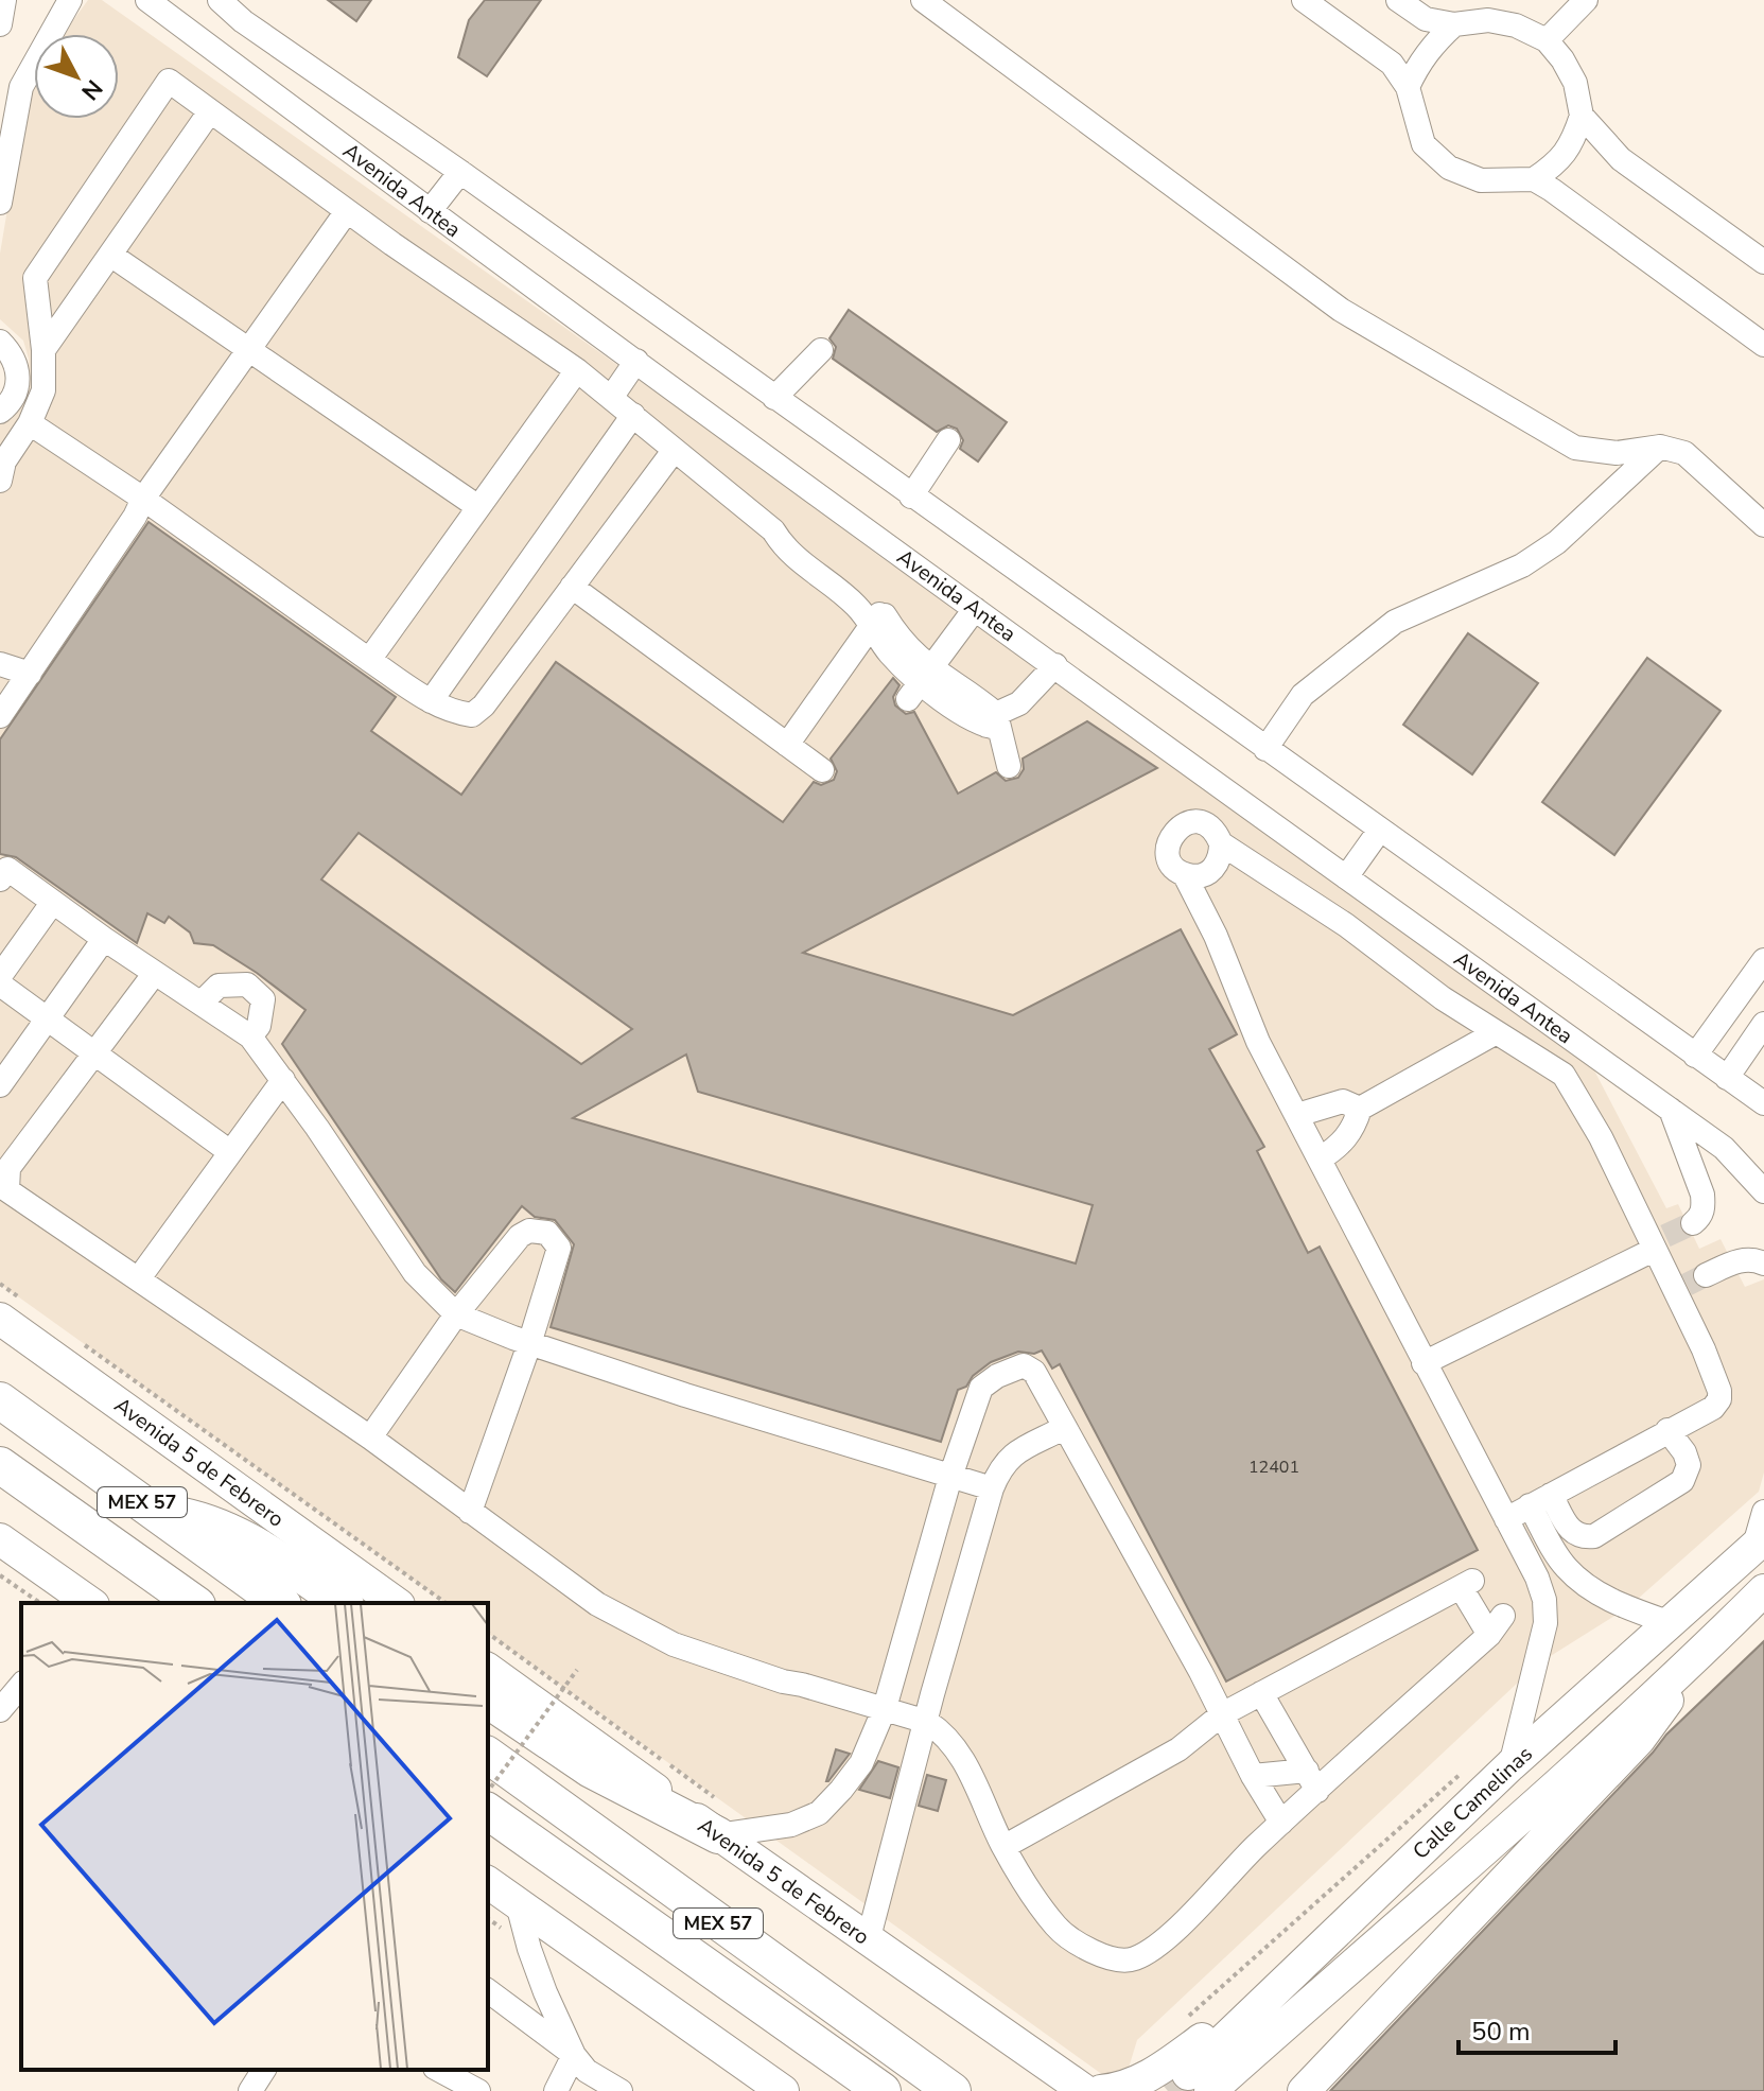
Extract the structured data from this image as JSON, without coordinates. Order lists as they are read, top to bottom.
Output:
{
  "streets": {
    "highway": ["MEX 57"],
    "main road": ["Avenida 5 de Febrero", "Calle Camelinas"],
    "street": ["Avenida Antea"]
  },
  "house_numbers": ["12401"],
  "scale_bar": "50 m",
  "north": "bottom right"
}
